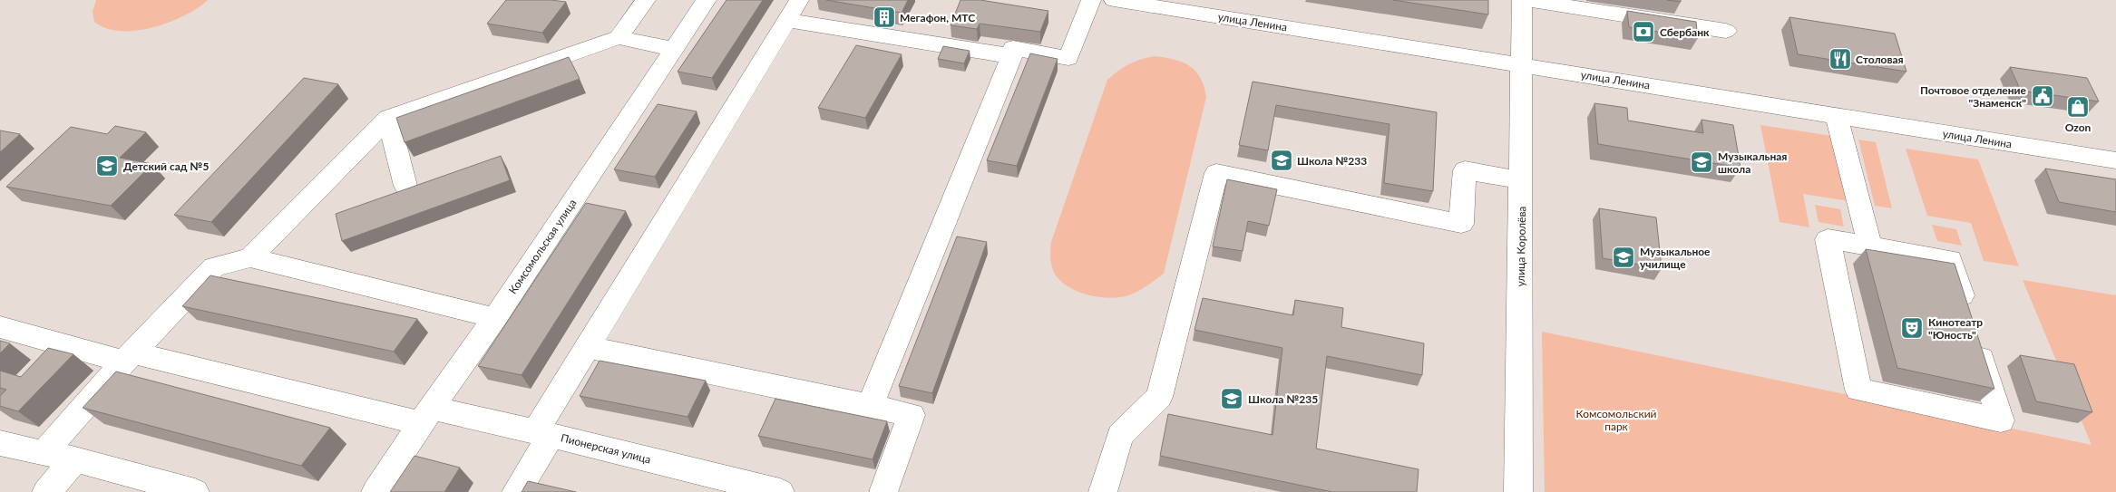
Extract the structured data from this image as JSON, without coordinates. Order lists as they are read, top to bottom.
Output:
{
  "streets": {
    "street": [
      "улица Ленина",
      "Комсомольская улица",
      "улица Королёва",
      "Пионерская улица"
    ]
  },
  "crossings": [
    ["улица Ленина", "улица Королёва"],
    ["Комсомольская улица", "Пионерская улица"]
  ],
  "parks": ["Комсомольский парк"],
  "places": {
    "building": ["Мегафон, МТС"],
    "bank": ["Сбербанк"],
    "restaurant": ["Столовая"],
    "public building": ["Почтовое отделение \"Знаменск\""],
    "shop": ["Ozon"],
    "school or university": [
      "Школа №233",
      "Музыкальная школа",
      "Детский сад №5",
      "Музыкальное училище",
      "Школа №235"
    ],
    "theatre": ["Кинотеатр \"Юность\""]
  }
}
